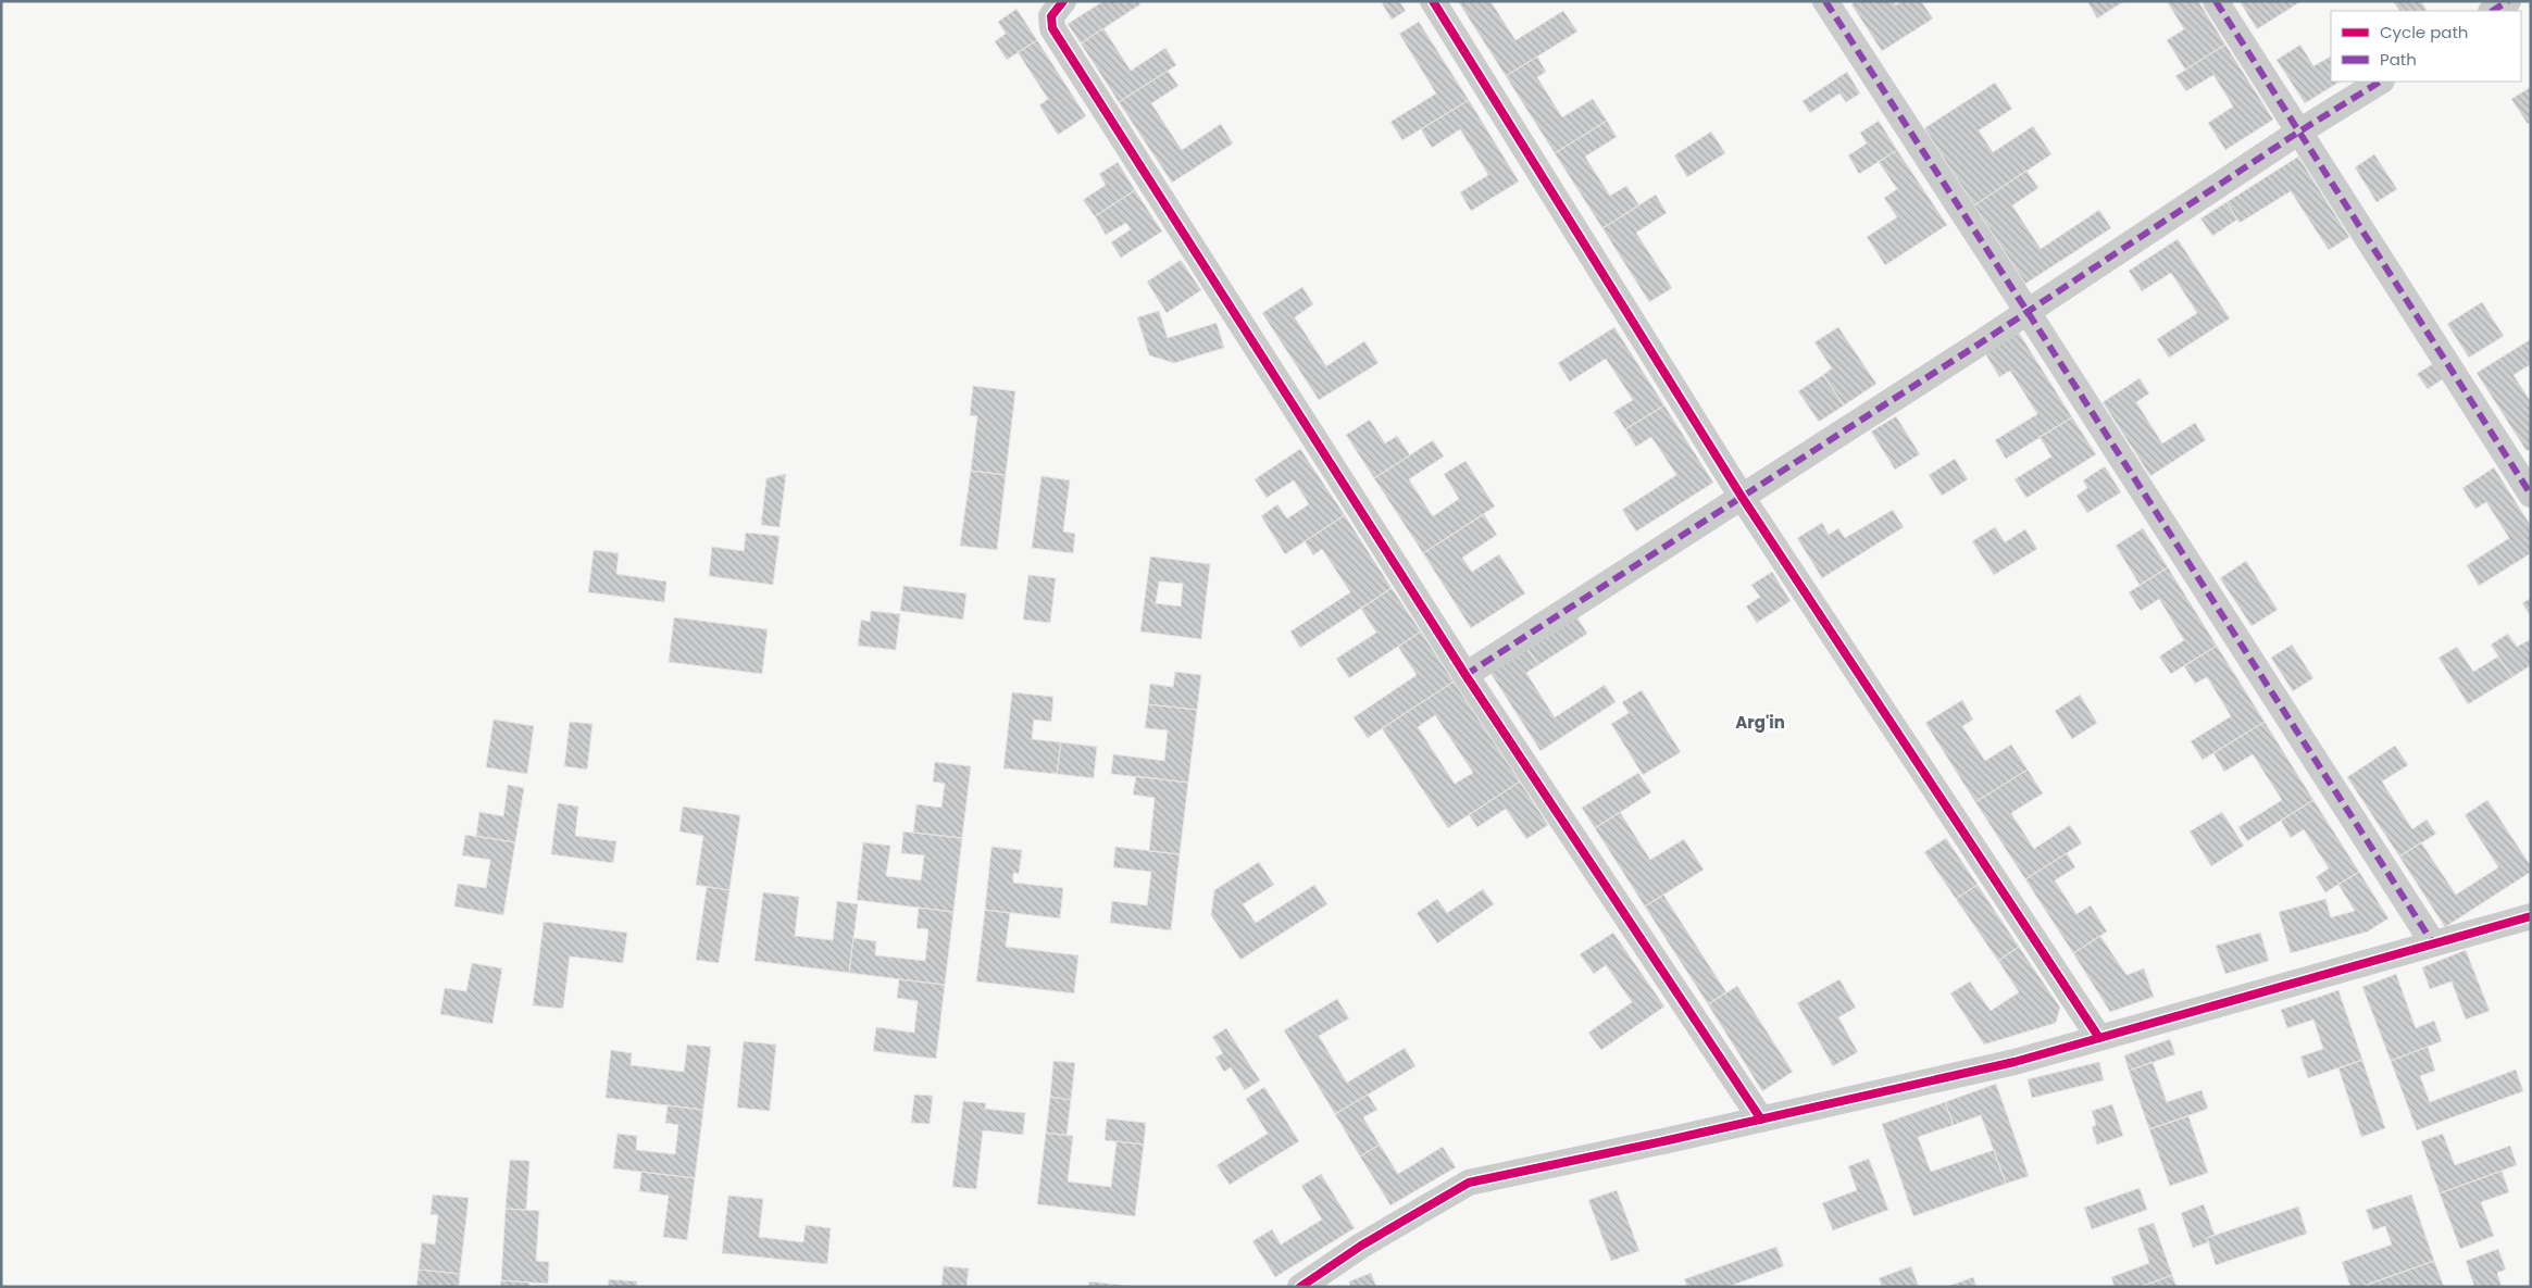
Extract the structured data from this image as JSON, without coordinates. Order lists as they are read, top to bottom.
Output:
{
  "districts": ["Arg'in"],
  "legend": ["Cycle path", "Path"]
}
